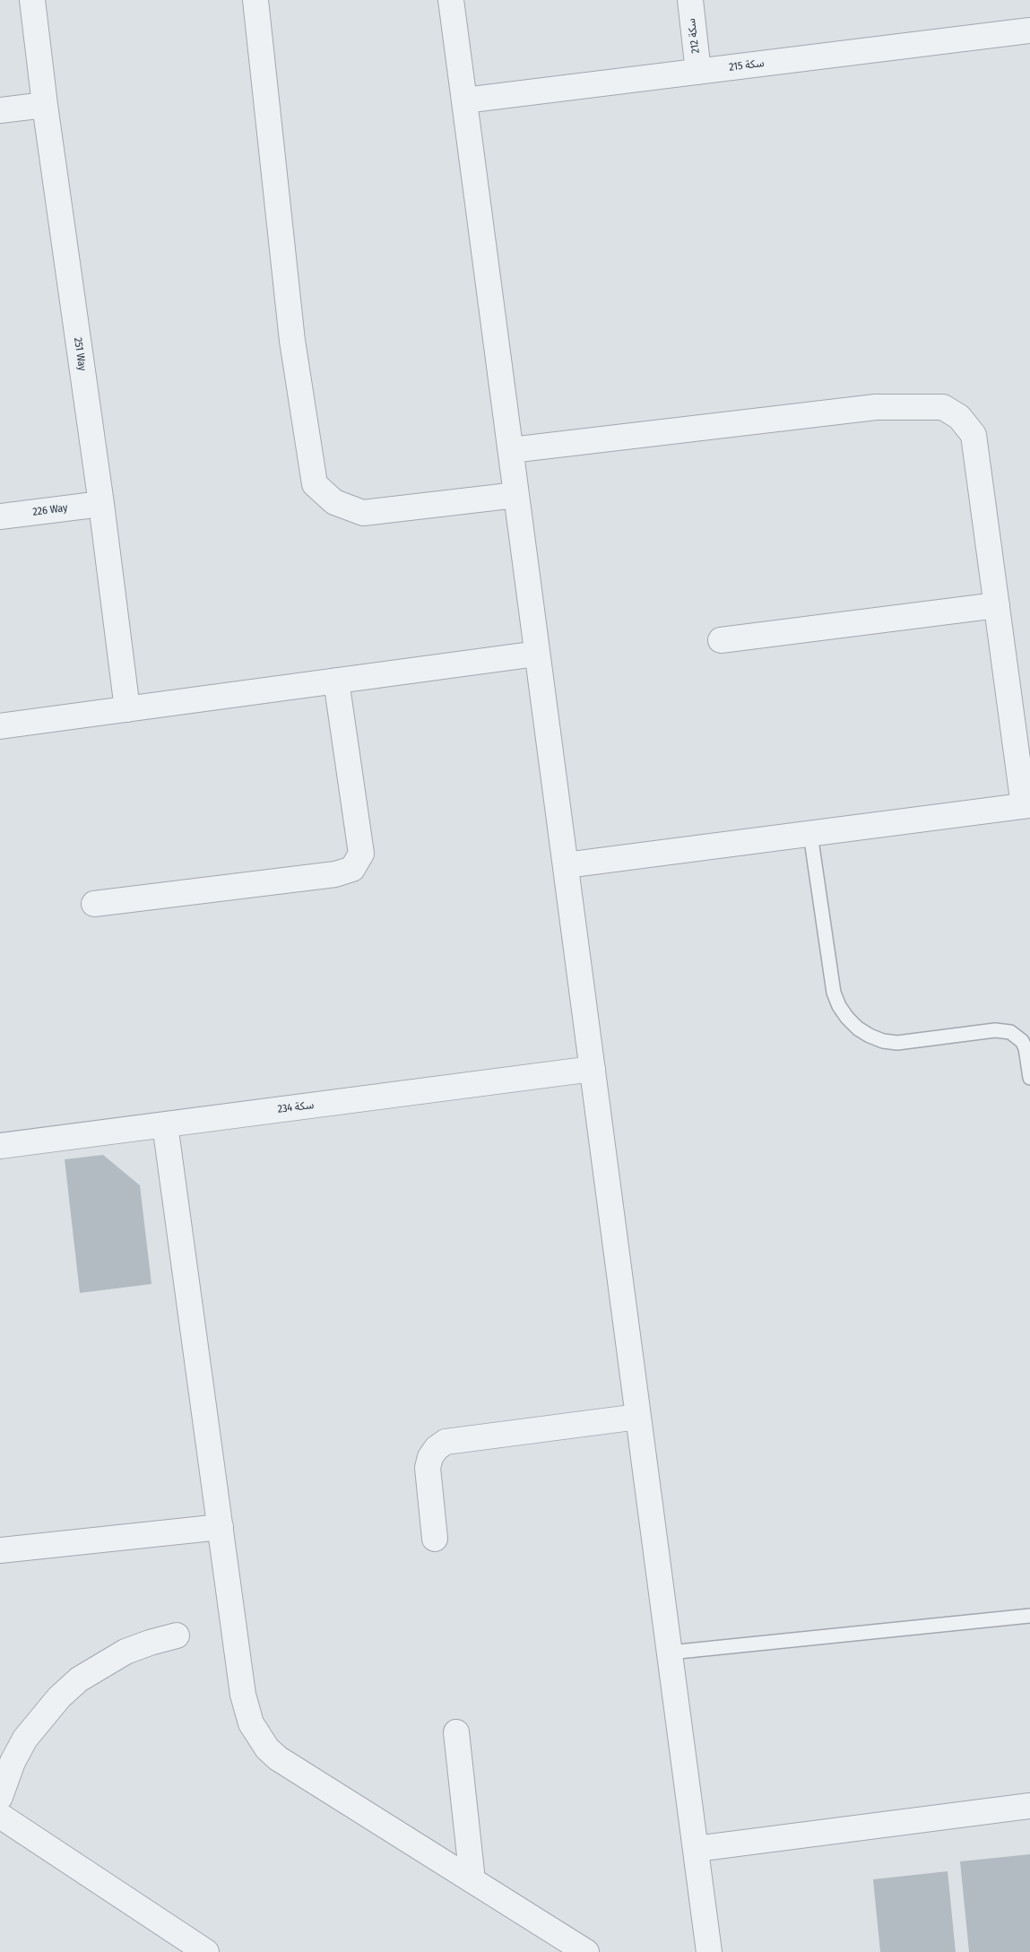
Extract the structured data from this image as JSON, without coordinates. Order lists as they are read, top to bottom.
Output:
{
  "streets": {
    "street": [
      "سكة 212",
      "سكة 215",
      "251 Way",
      "226 Way",
      "سكة 234"
    ]
  },
  "crossings": [
    ["سكة 212", "سكة 215"],
    ["251 Way", "226 Way"]
  ]
}
